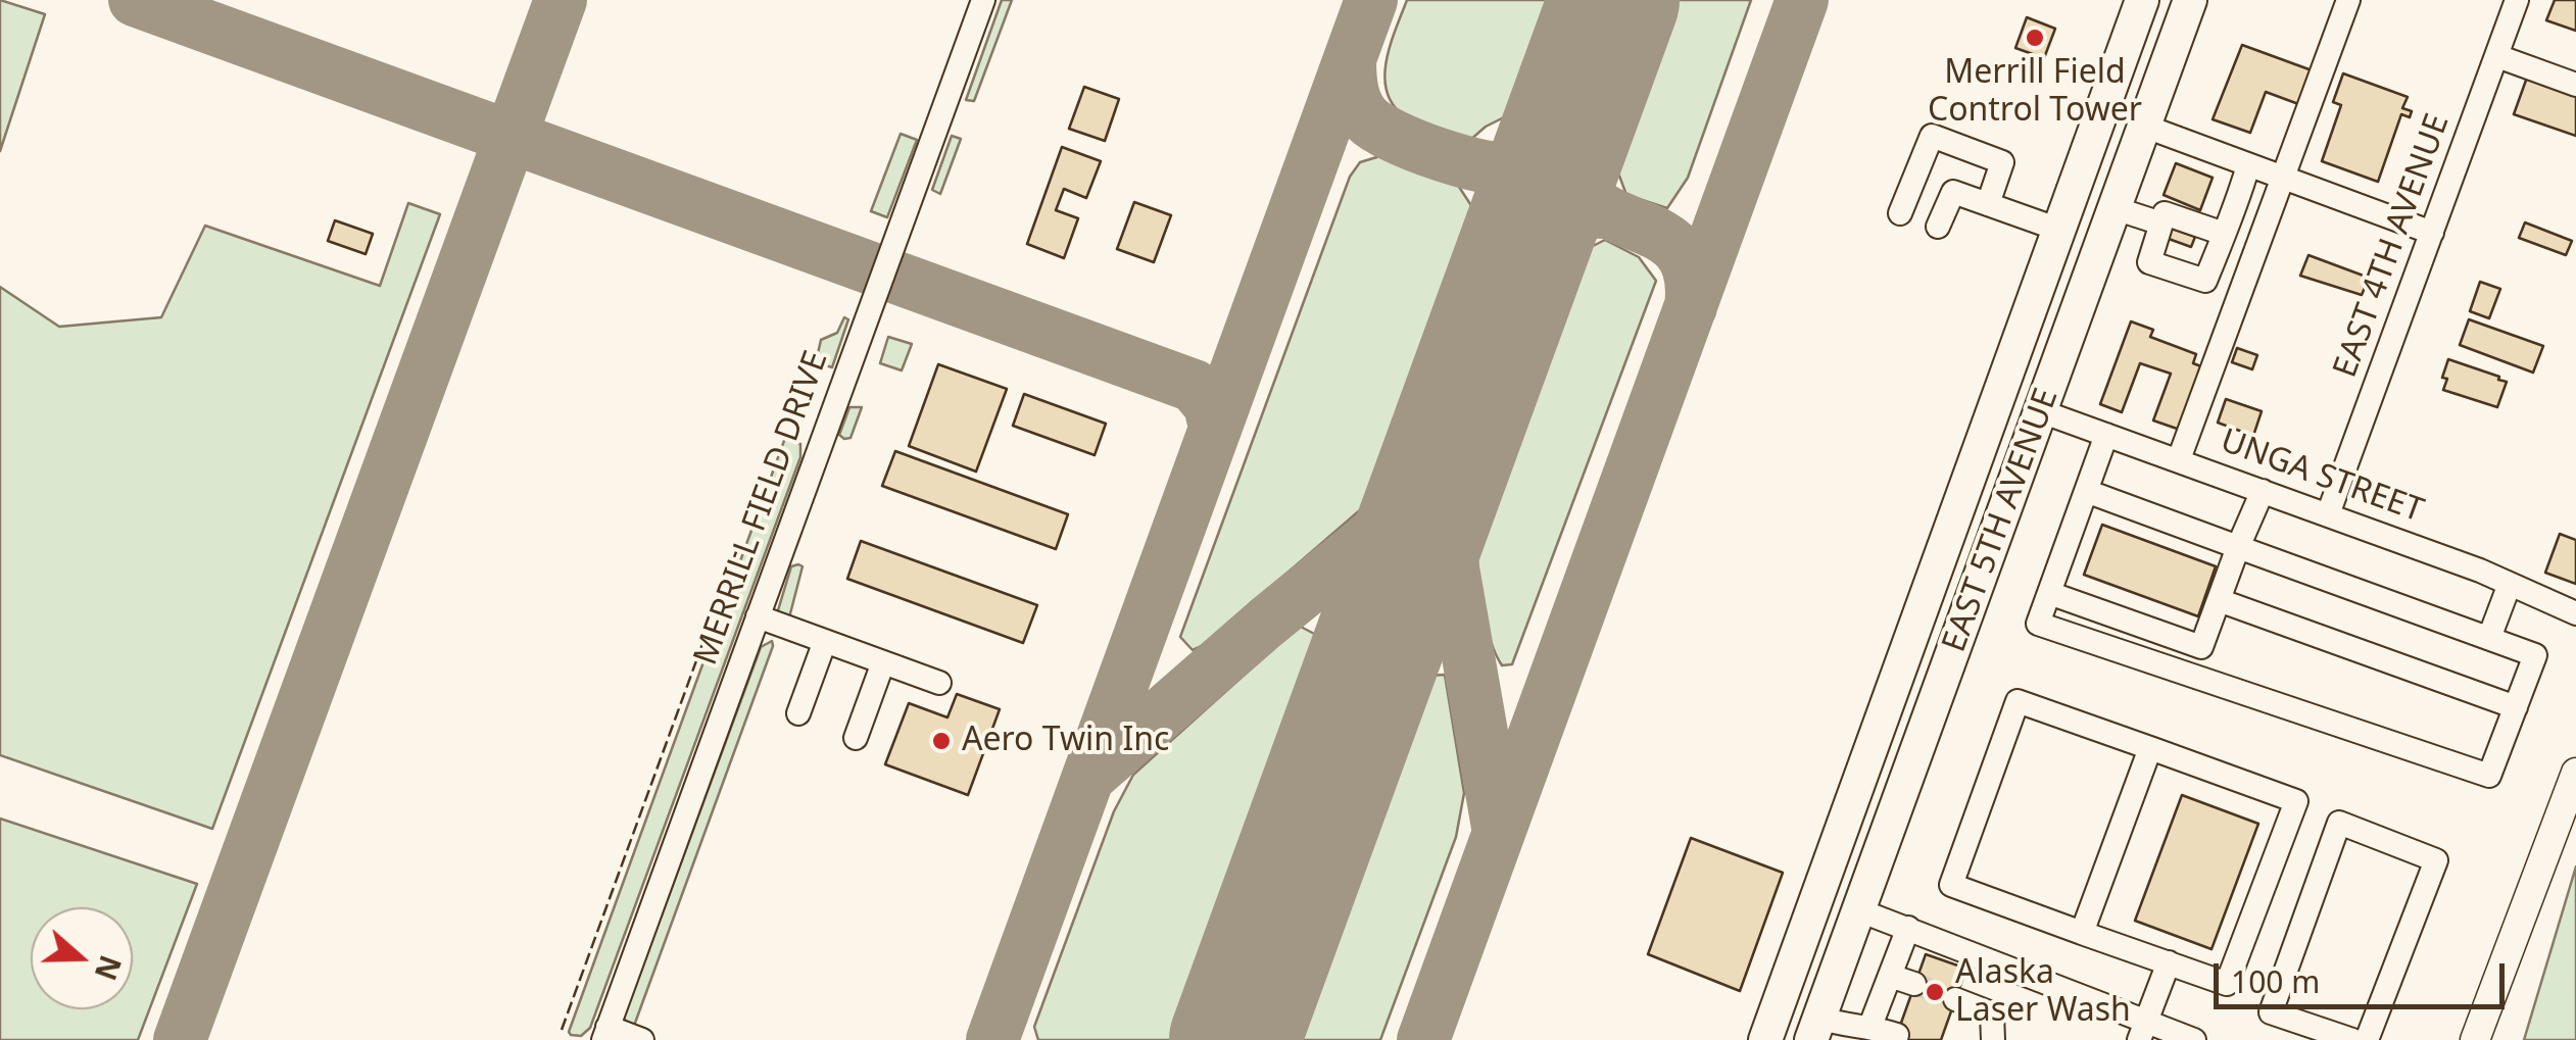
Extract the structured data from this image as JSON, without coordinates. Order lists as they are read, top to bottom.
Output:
{
  "streets": {
    "highway": ["EAST 5TH AVENUE"],
    "street": ["EAST 4TH AVENUE", "UNGA STREET", "MERRILL FIELD DRIVE"]
  },
  "crossings": [
    ["EAST 4TH AVENUE", "UNGA STREET"],
    ["UNGA STREET", "EAST 5TH AVENUE"]
  ],
  "places": ["Merrill Field Control Tower", "Aero Twin Inc", "Alaska Laser Wash"],
  "scale_bar": "100 m",
  "north": "right"
}
